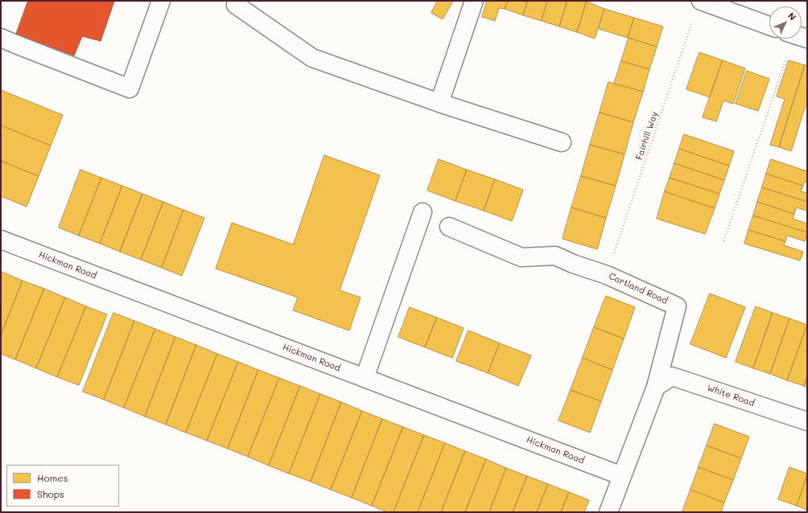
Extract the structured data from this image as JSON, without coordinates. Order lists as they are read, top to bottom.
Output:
{
  "streets": {
    "street": ["Hickman Road", "Cartland Road", "White Road"],
    "path": ["Fairhill Way"]
  },
  "crossings": [
    ["Fairhill Way", "Cartland Road"],
    ["Hickman Road", "Cartland Road"],
    ["Cartland Road", "White Road"]
  ],
  "legend": ["Homes", "Shops"],
  "north": "top right"
}
